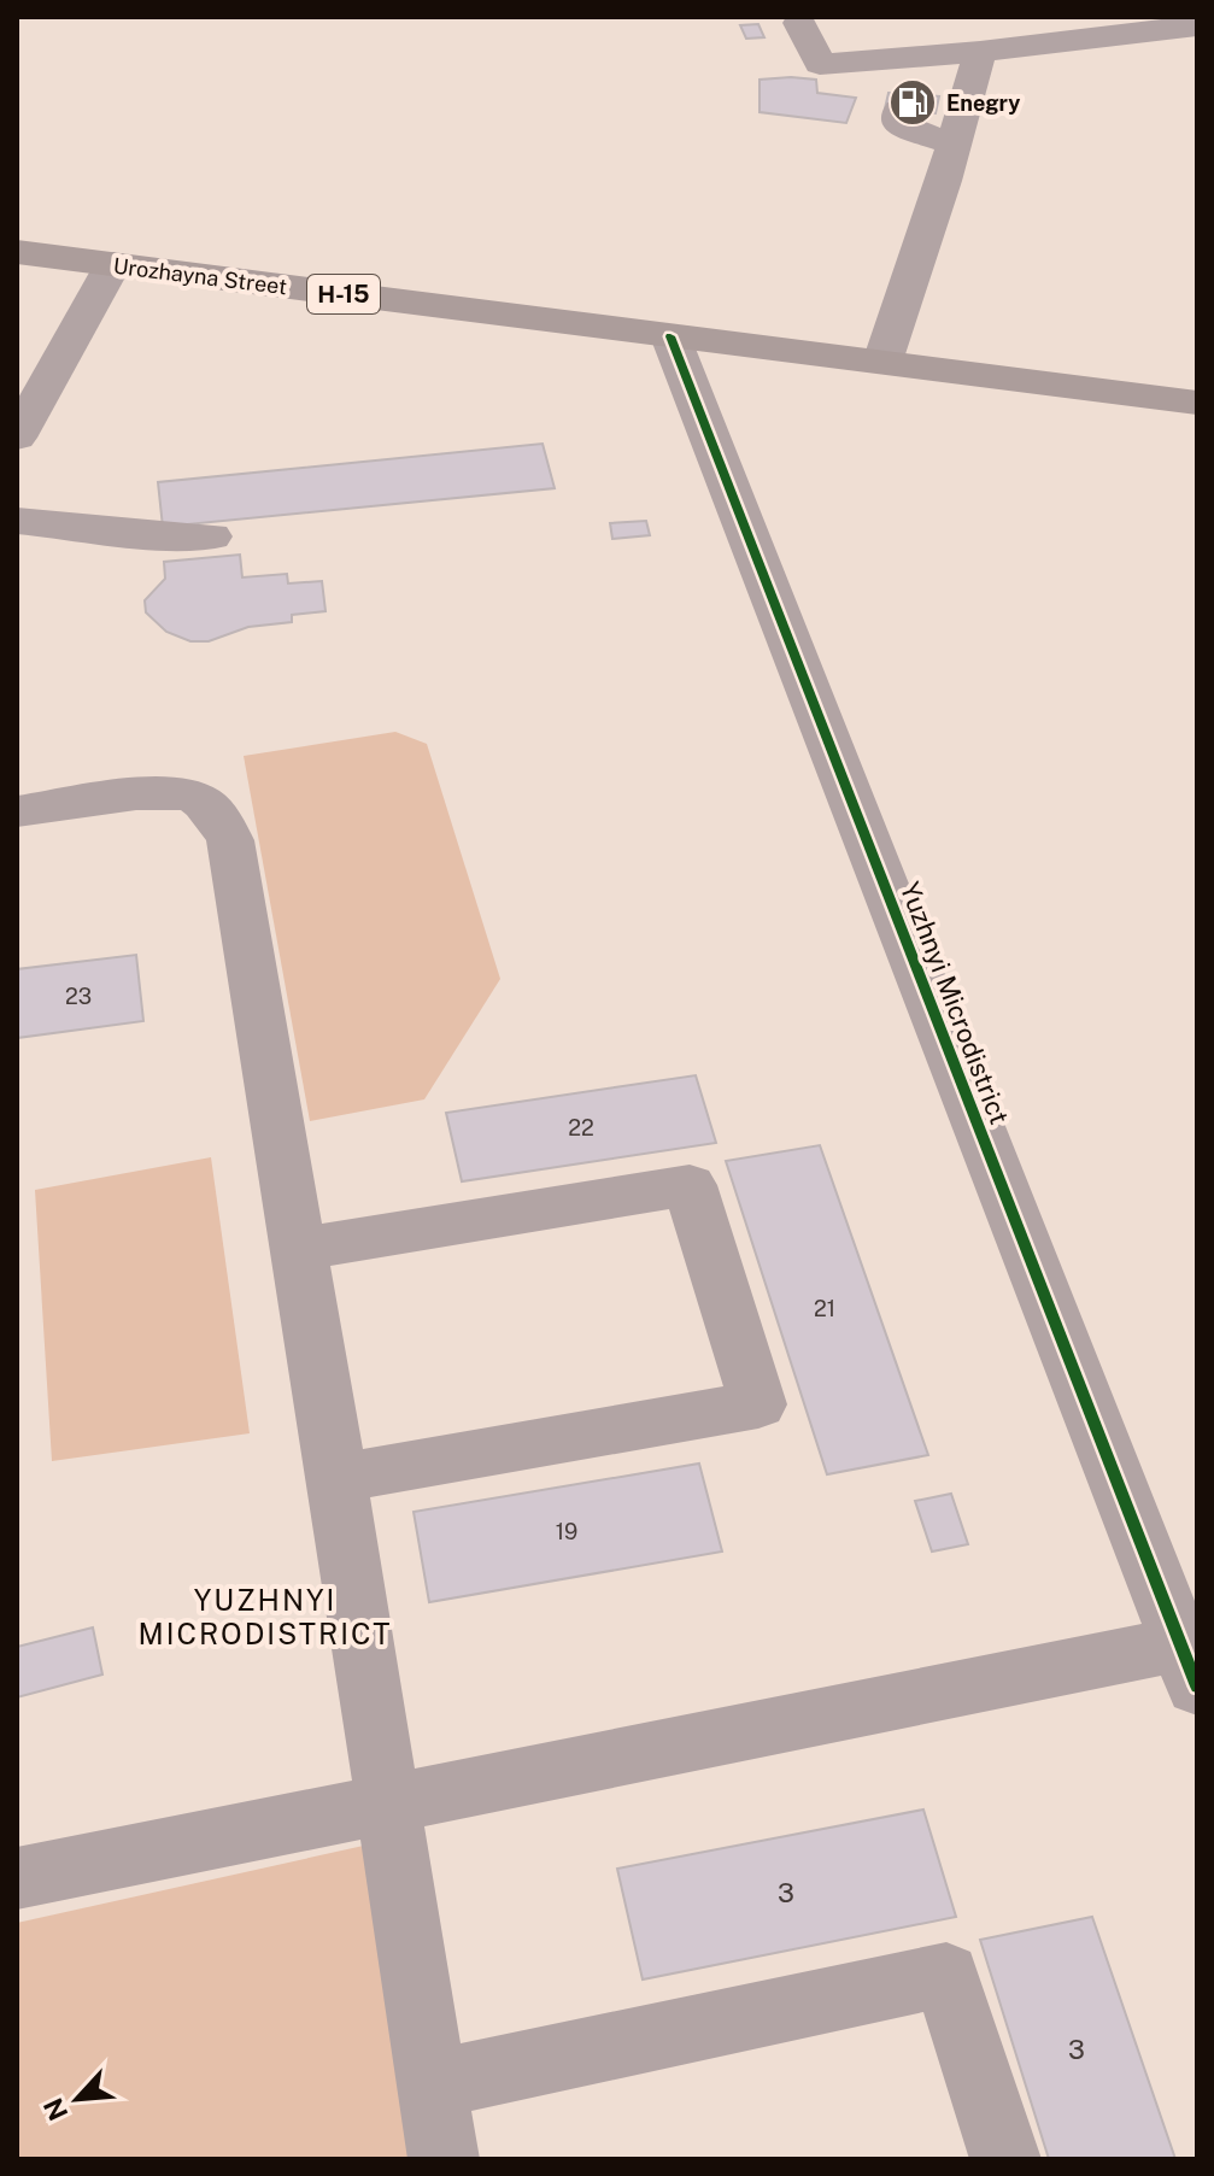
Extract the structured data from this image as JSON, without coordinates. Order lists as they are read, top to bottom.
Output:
{
  "streets": {
    "main road": ["Urozhayna Street", "Н-15"],
    "street": ["Yuzhnyi Microdistrict"]
  },
  "crossings": [
    ["Urozhayna Street", "Н-15"],
    ["Urozhayna Street", "Yuzhnyi Microdistrict"],
    ["Н-15", "Yuzhnyi Microdistrict"]
  ],
  "districts": ["YUZHNYI MICRODISTRICT"],
  "places": {
    "fuel station": ["Enegry"]
  },
  "house_numbers": [
    "23",
    "22",
    "21",
    "19",
    "3",
    "3"
  ],
  "north": "bottom left"
}
